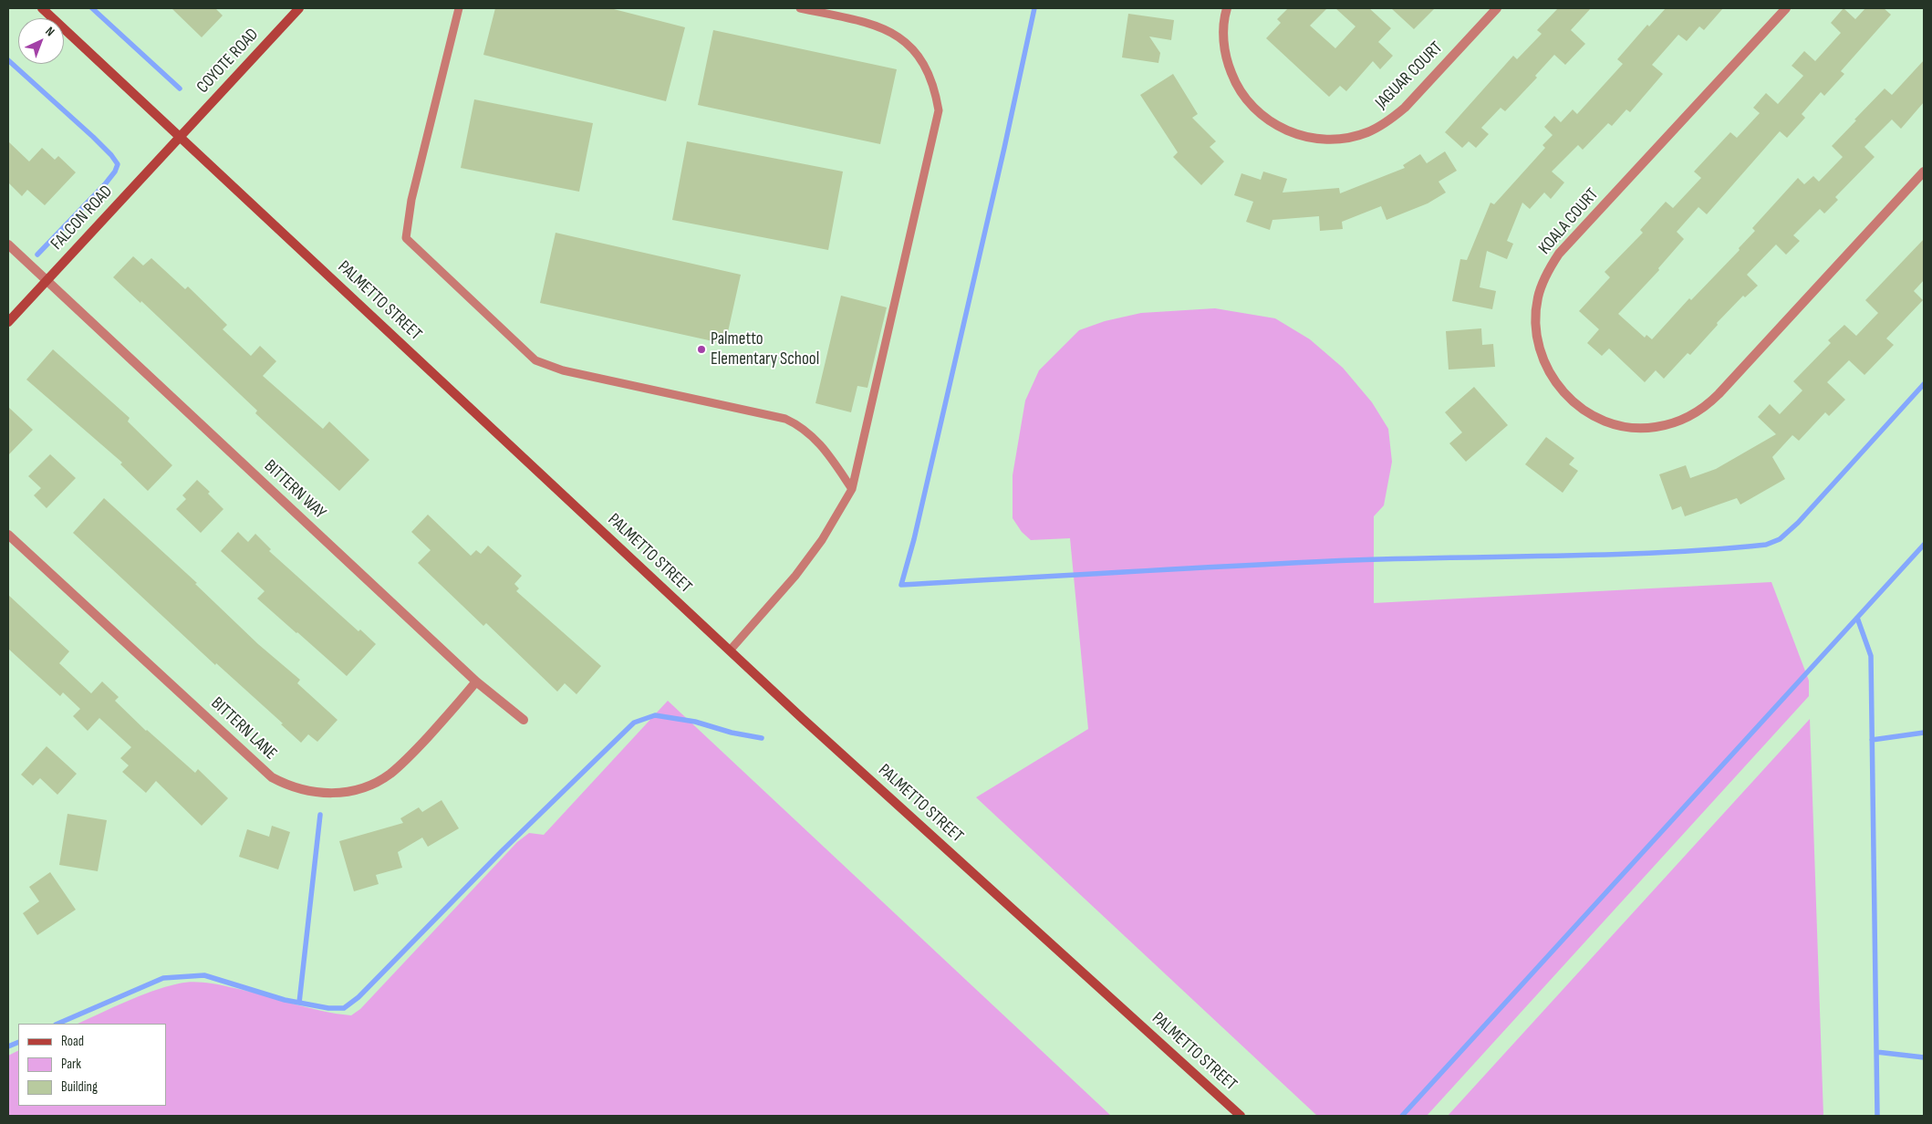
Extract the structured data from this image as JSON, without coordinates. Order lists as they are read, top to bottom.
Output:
{
  "streets": {
    "main road": ["COYOTE ROAD", "FALCON ROAD", "PALMETTO STREET"],
    "street": [
      "JAGUAR COURT",
      "KOALA COURT",
      "BITTERN WAY",
      "BITTERN LANE"
    ]
  },
  "crossings": [
    ["COYOTE ROAD", "FALCON ROAD"],
    ["COYOTE ROAD", "PALMETTO STREET"],
    ["FALCON ROAD", "PALMETTO STREET"],
    ["FALCON ROAD", "BITTERN WAY"],
    ["BITTERN WAY", "BITTERN LANE"]
  ],
  "places": ["Palmetto Elementary School"],
  "legend": ["Road", "Park", "Building"],
  "north": "top right"
}
